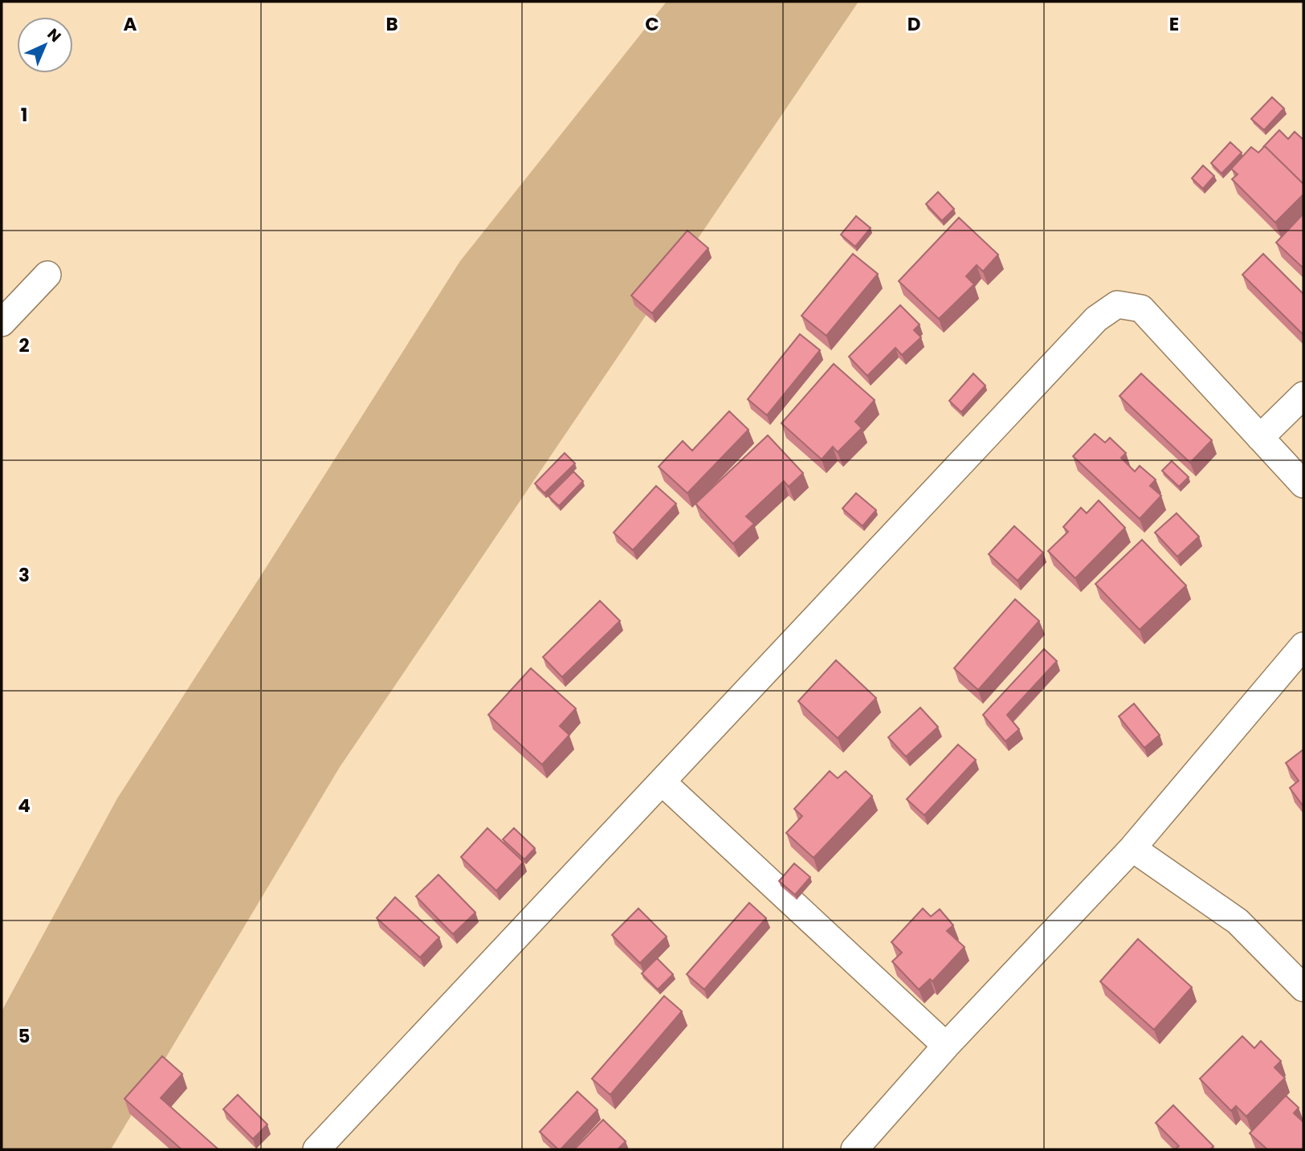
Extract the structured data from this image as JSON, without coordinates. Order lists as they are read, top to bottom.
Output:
{
  "north": "top right",
  "grid": {
    "columns": [
      "A",
      "B",
      "C",
      "D",
      "E"
    ],
    "rows": [
      "1",
      "2",
      "3",
      "4",
      "5"
    ]
  }
}
